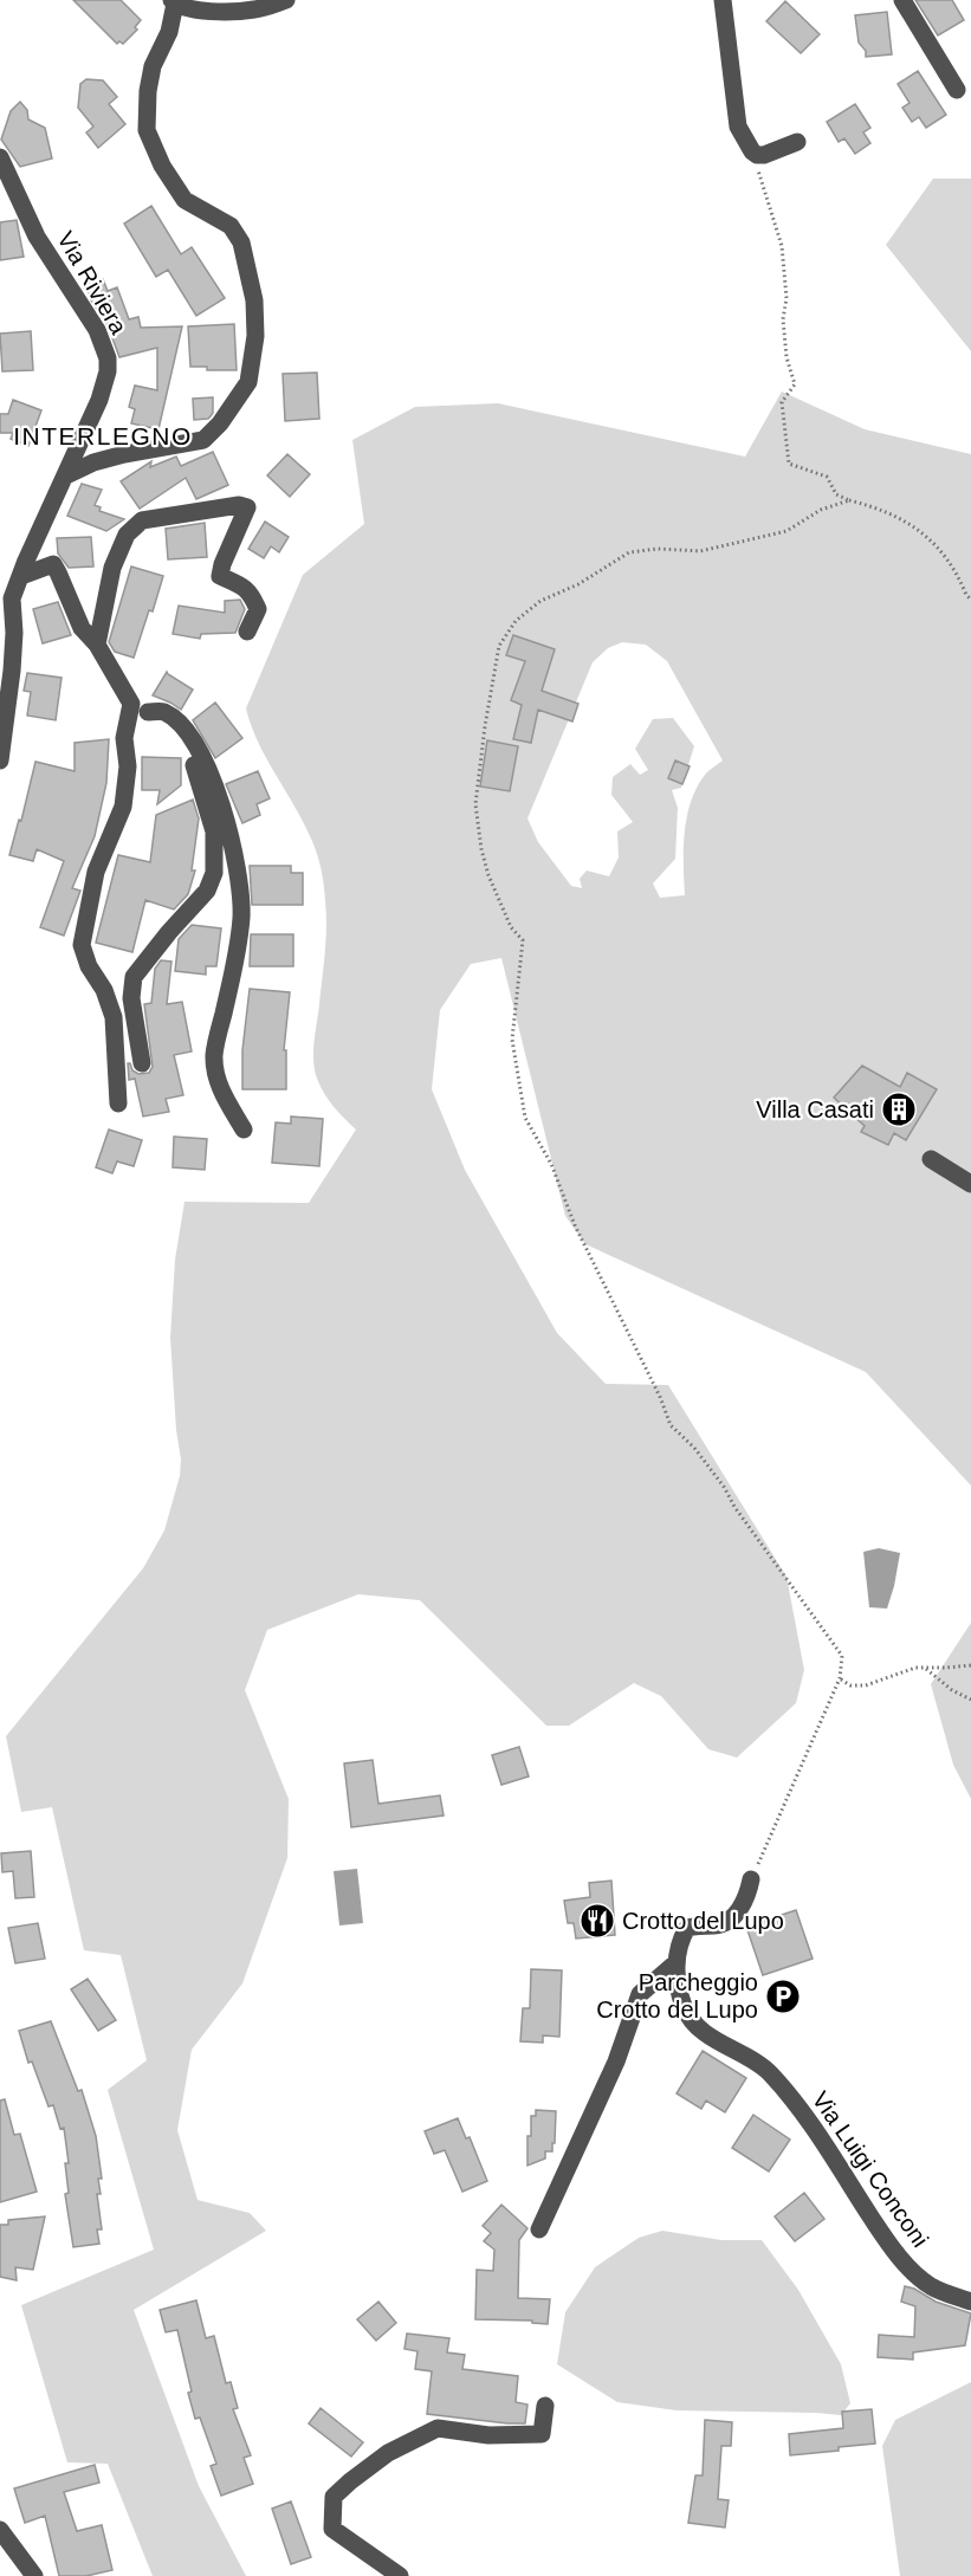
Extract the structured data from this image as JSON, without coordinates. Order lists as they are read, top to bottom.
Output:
{
  "streets": {
    "street": ["Via Riviera", "Via Luigi Conconi"]
  },
  "districts": ["INTERLEGNO"],
  "places": {
    "building": ["Villa Casati"],
    "restaurant": ["Crotto del Lupo"],
    "parking": ["Parcheggio Crotto del Lupo"]
  }
}
